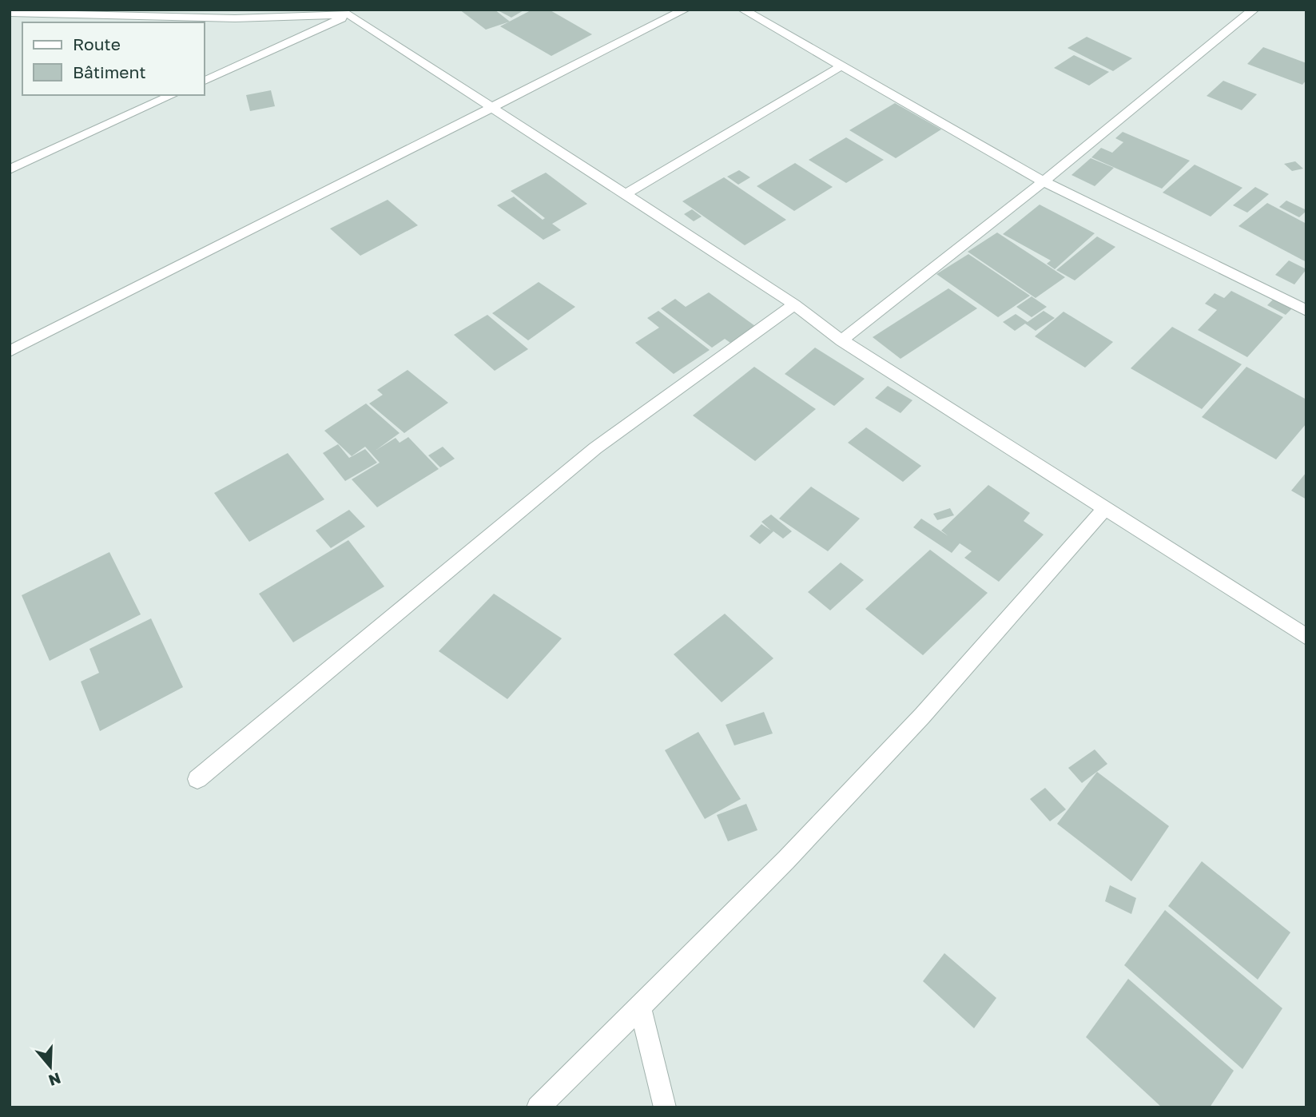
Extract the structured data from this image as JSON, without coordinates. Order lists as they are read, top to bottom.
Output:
{
  "legend": ["Route", "Bâtiment"],
  "north": "bottom"
}
